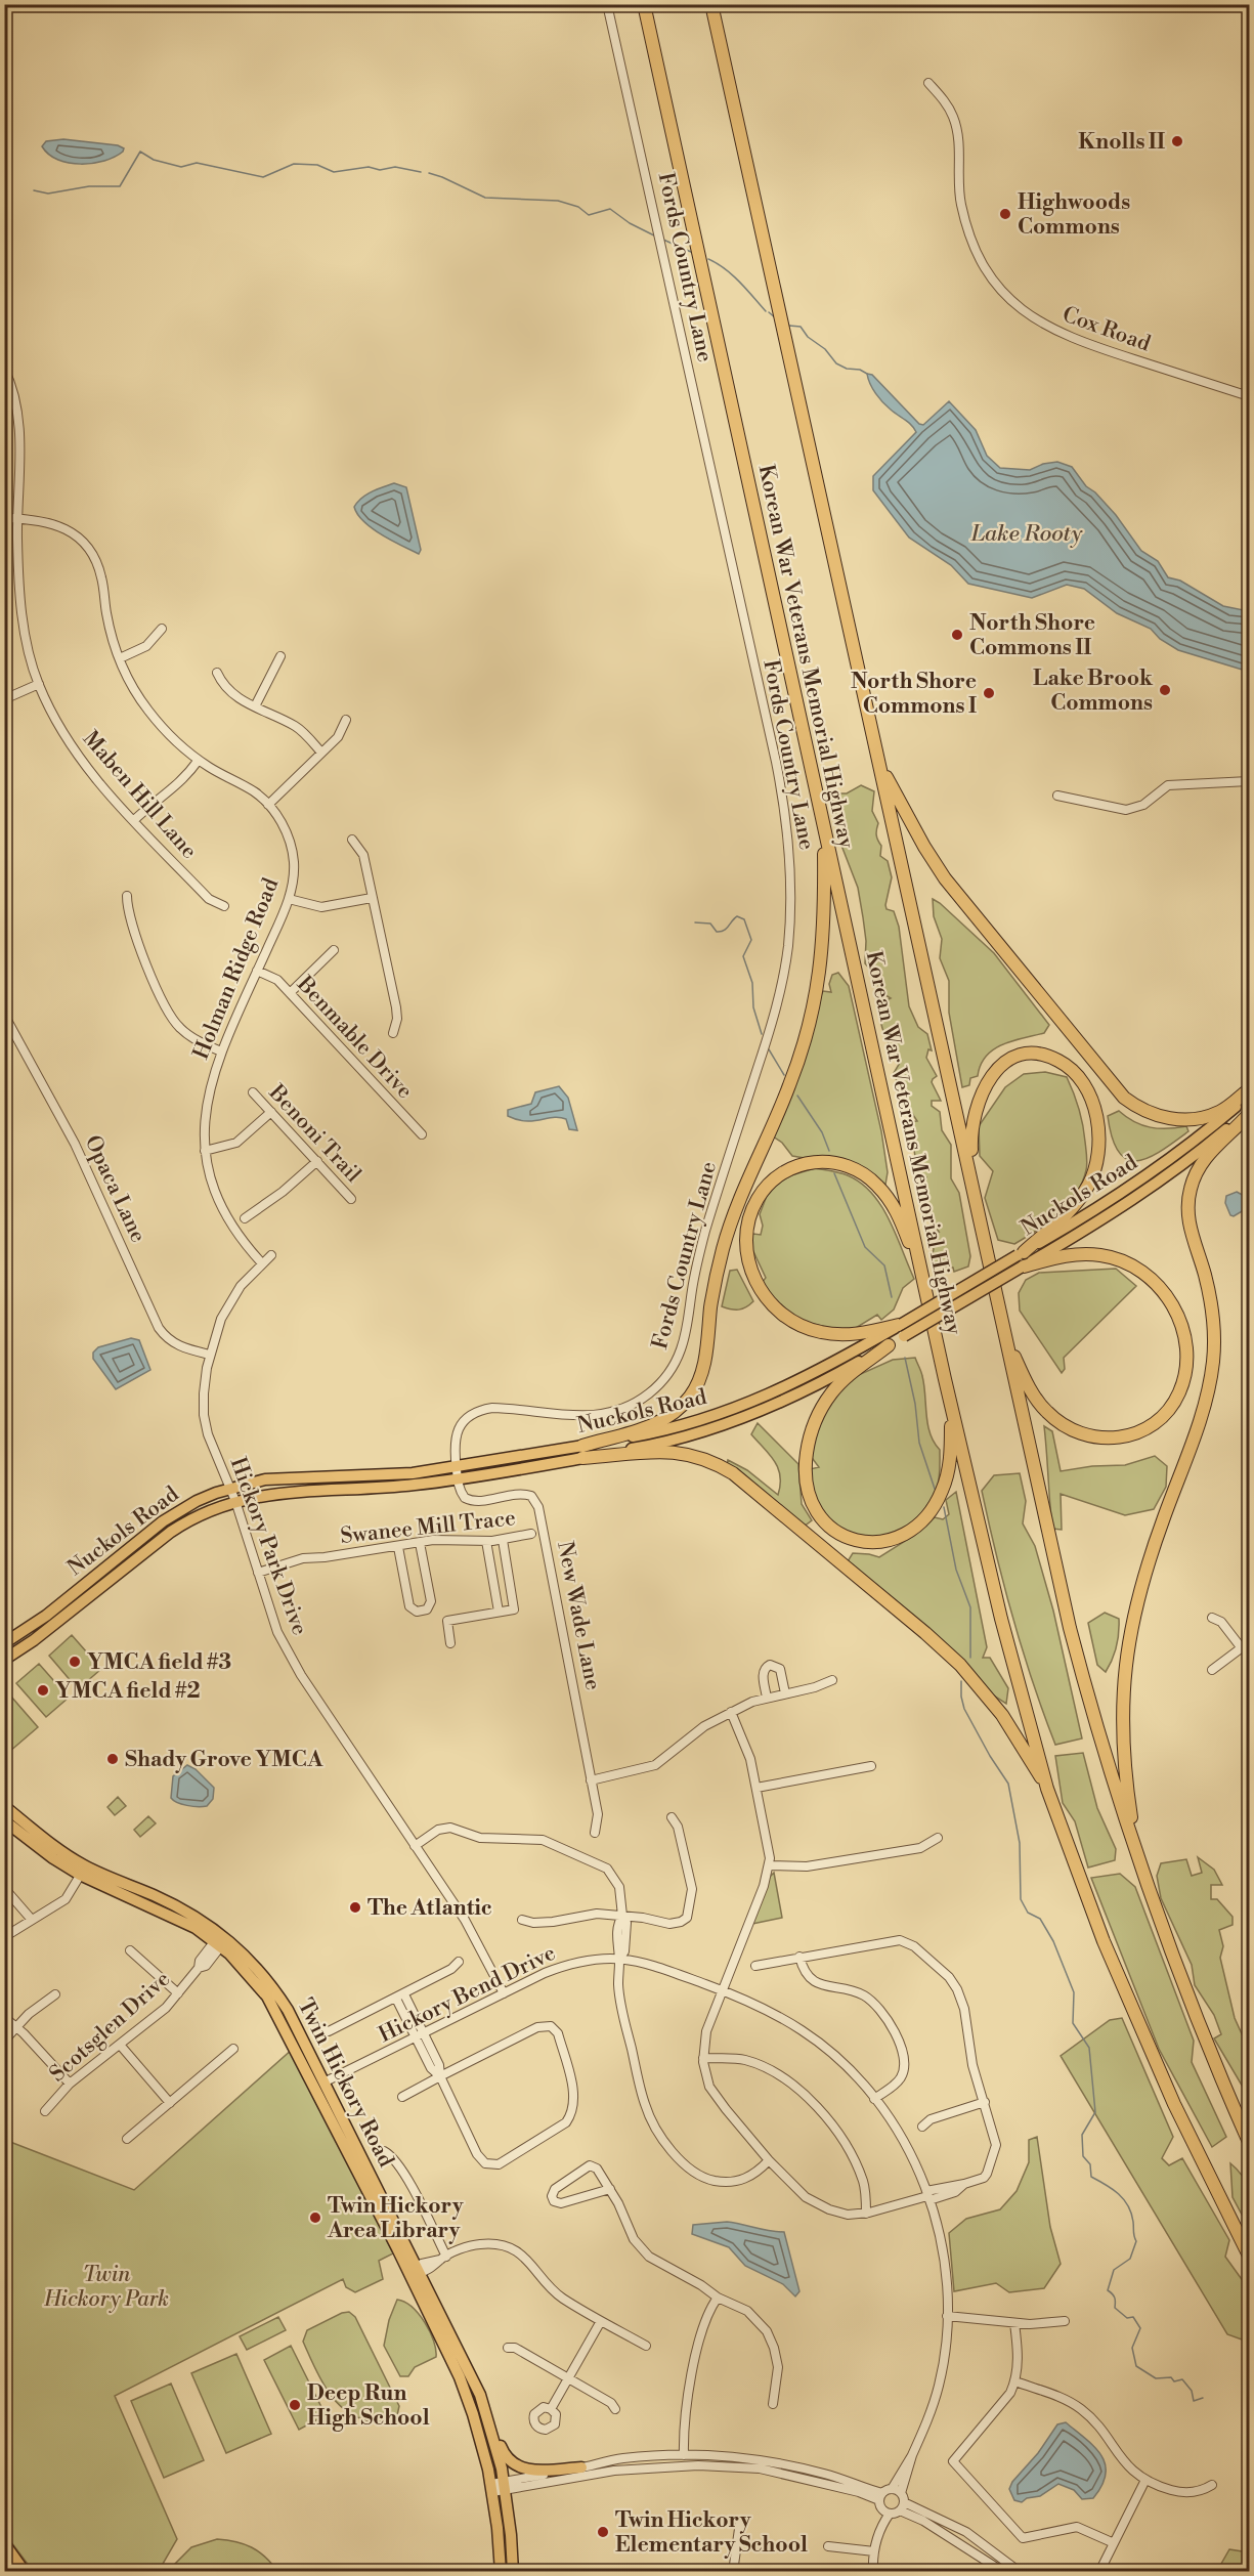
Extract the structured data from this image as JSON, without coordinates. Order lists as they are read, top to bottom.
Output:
{
  "streets": {
    "highway": ["Korean War Veterans Memorial Highway"],
    "main road": ["Nuckols Road", "Twin Hickory Road"],
    "street": [
      "Fords Country Lane",
      "Cox Road",
      "Maben Hill Lane",
      "Holman Ridge Road",
      "Benmable Drive",
      "Benoni Trail",
      "Opaca Lane",
      "Swanee Mill Trace",
      "Hickory Park Drive",
      "New Wade Lane",
      "Hickory Bend Drive",
      "Scotsglen Drive"
    ]
  },
  "crossings": [
    ["Fords Country Lane", "Nuckols Road"],
    ["Fords Country Lane", "New Wade Lane"],
    ["Maben Hill Lane", "Holman Ridge Road"],
    ["Holman Ridge Road", "Benmable Drive"],
    ["Holman Ridge Road", "Hickory Park Drive"],
    ["Opaca Lane", "Hickory Park Drive"],
    ["Nuckols Road", "Hickory Park Drive"],
    ["Nuckols Road", "New Wade Lane"],
    ["Swanee Mill Trace", "Hickory Park Drive"],
    ["Hickory Park Drive", "Hickory Bend Drive"],
    ["Hickory Bend Drive", "Twin Hickory Road"],
    ["Scotsglen Drive", "Twin Hickory Road"]
  ],
  "water": ["Lake Rooty"],
  "parks": ["Twin Hickory Park"],
  "places": [
    "Knolls II",
    "Highwoods Commons",
    "North Shore Commons II",
    "Lake Brook Commons",
    "North Shore Commons I",
    "YMCA field #3",
    "YMCA field #2",
    "Shady Grove YMCA",
    "The Atlantic",
    "Twin Hickory Area Library",
    "Deep Run High School",
    "Twin Hickory Elementary School"
  ]
}
